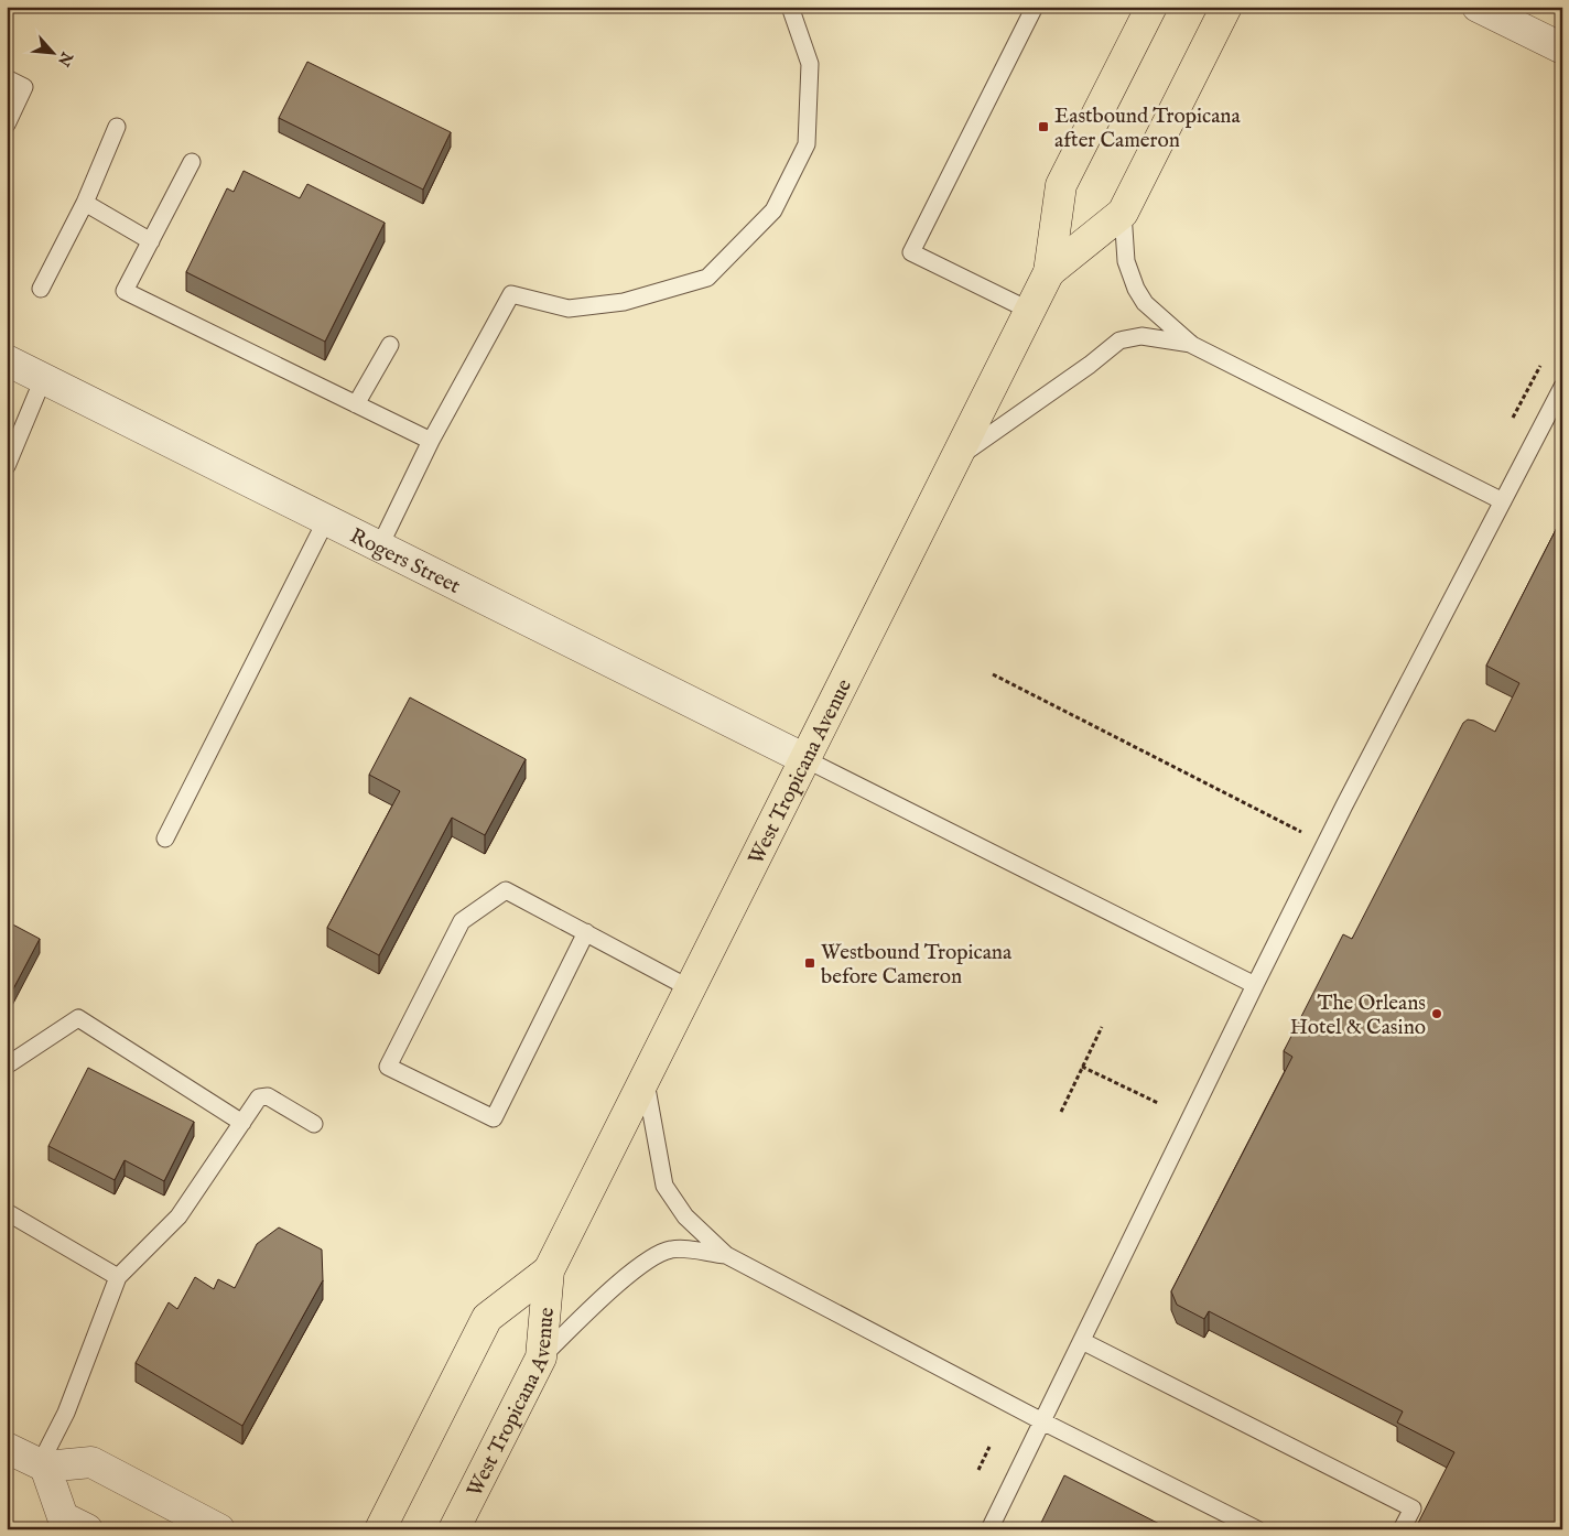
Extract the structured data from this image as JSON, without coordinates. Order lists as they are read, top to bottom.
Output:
{
  "streets": {
    "main road": ["West Tropicana Avenue"],
    "street": ["Rogers Street"]
  },
  "crossings": [
    ["Rogers Street", "West Tropicana Avenue"]
  ],
  "places": {
    "transit": ["Eastbound Tropicana after Cameron", "Westbound Tropicana before Cameron"],
    "other": ["The Orleans Hotel & Casino"]
  },
  "north": "bottom right"
}
